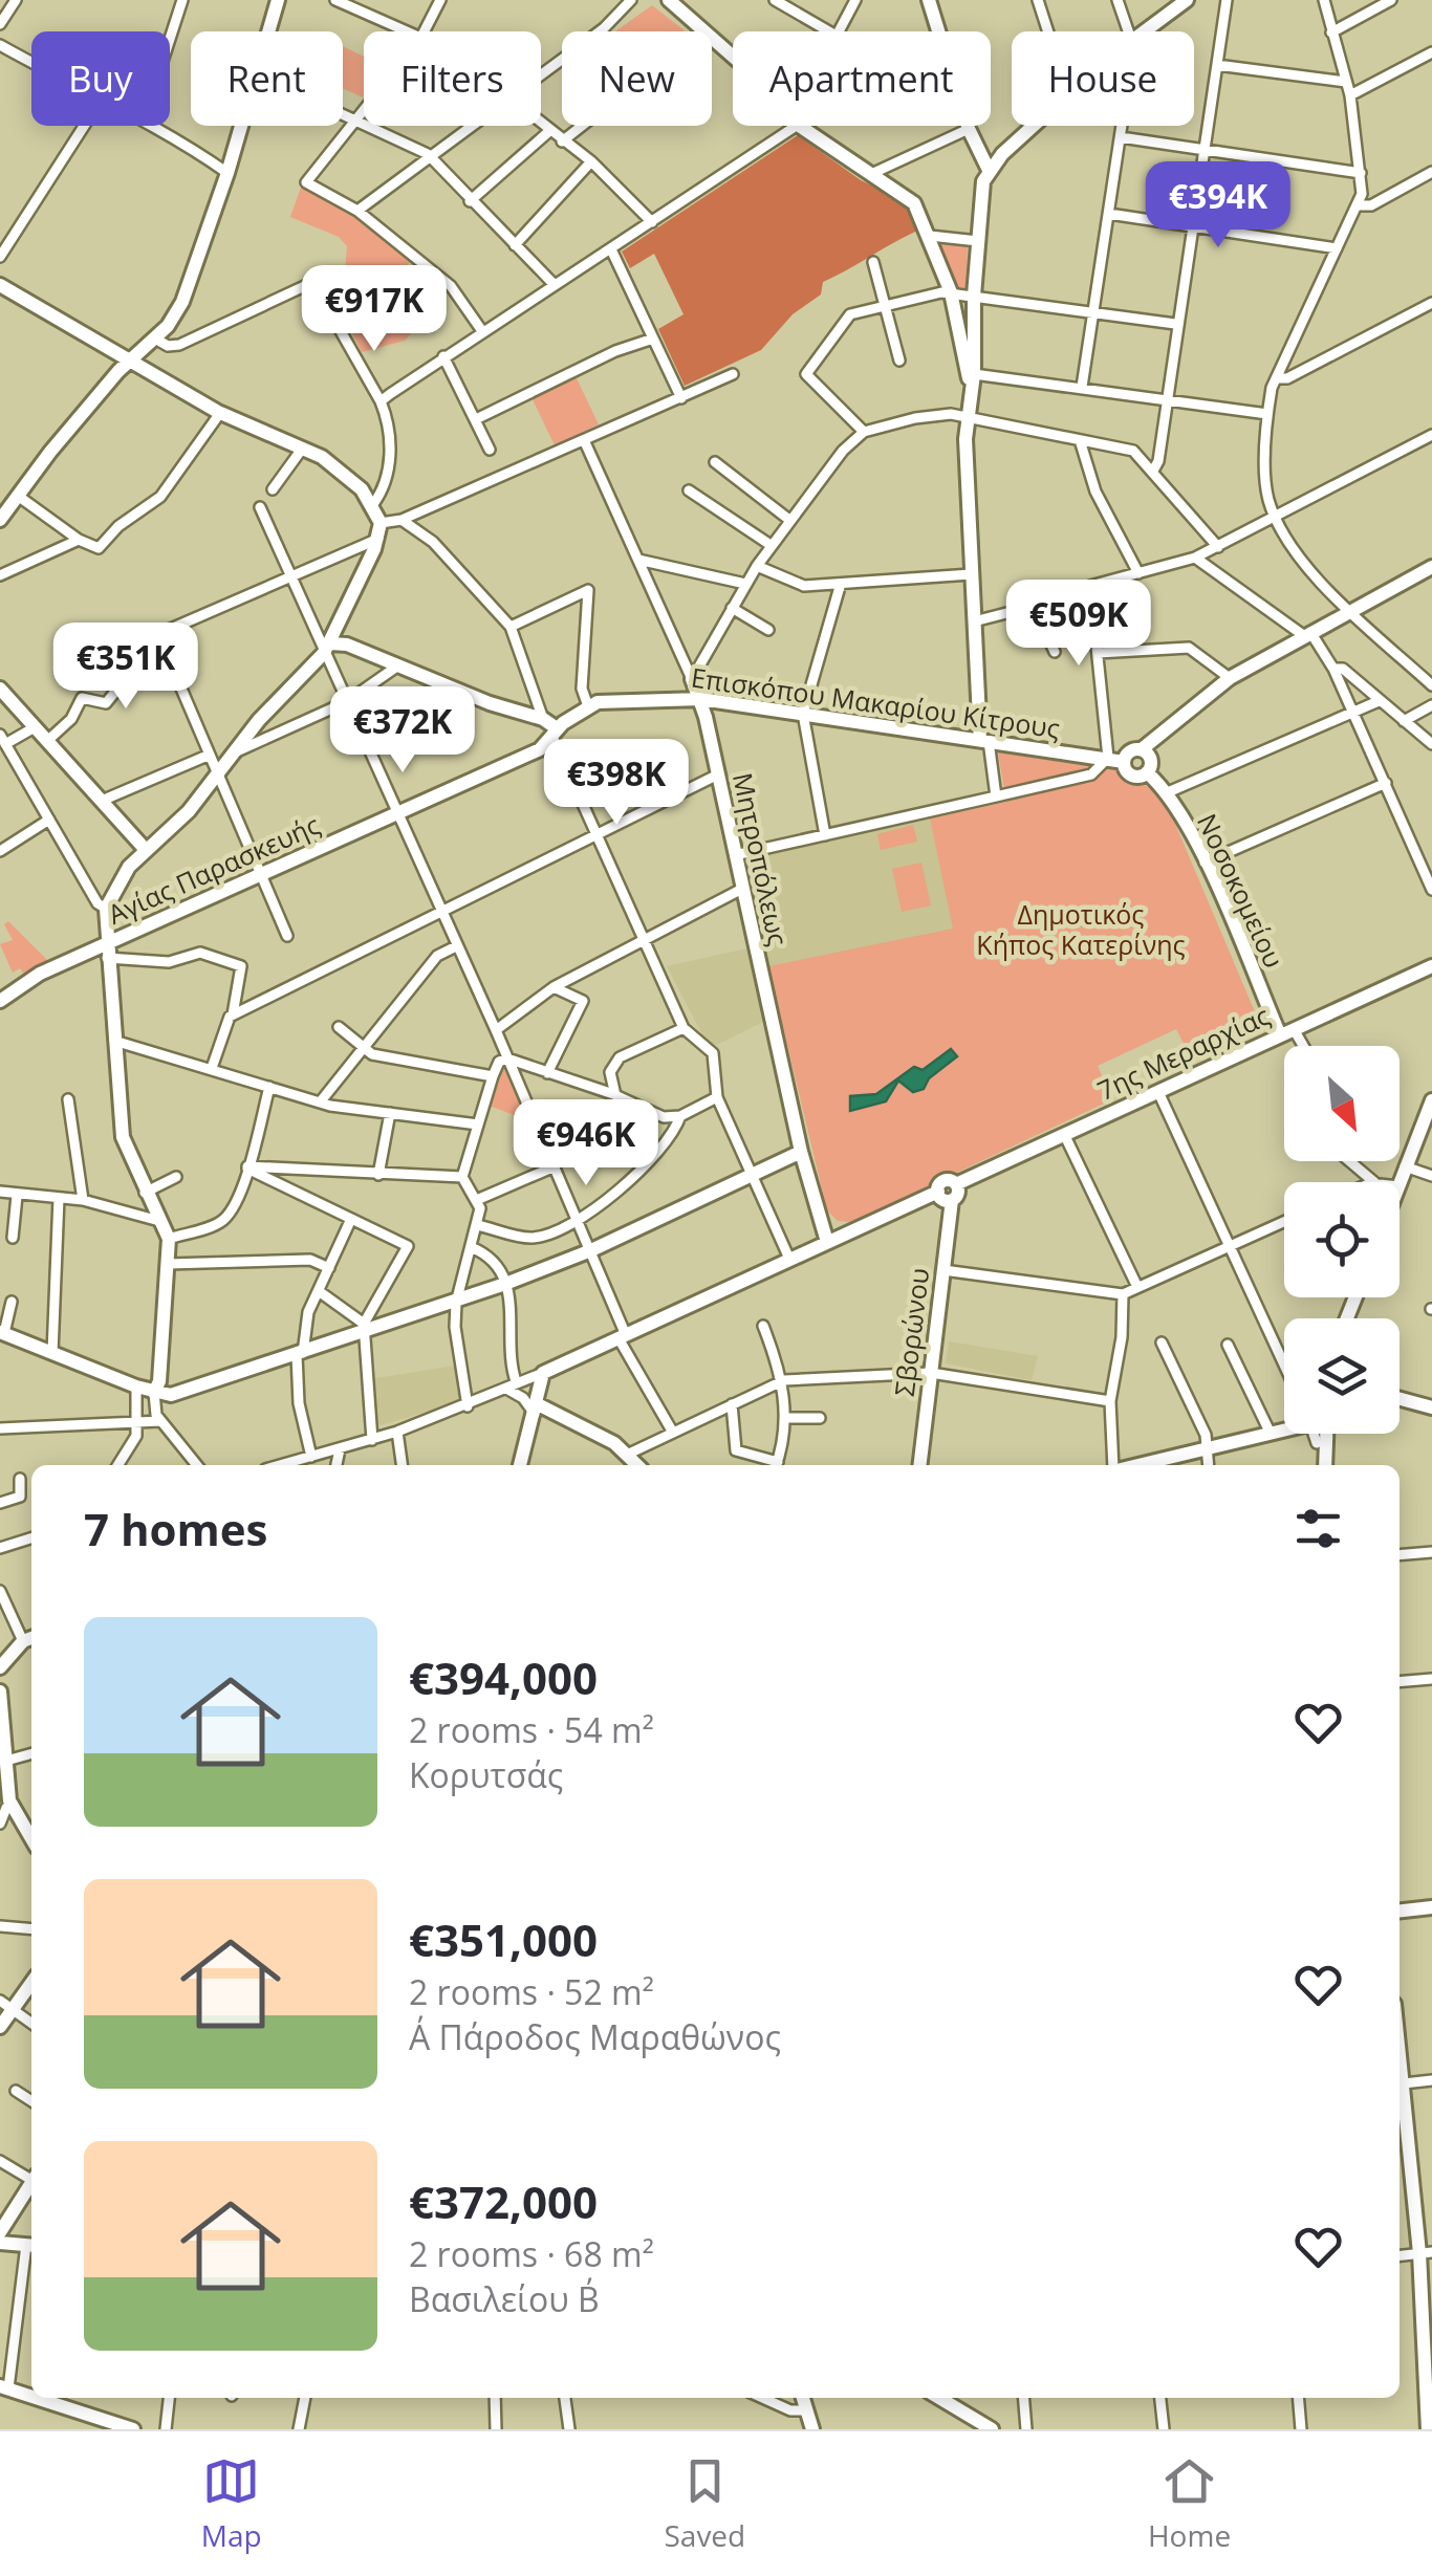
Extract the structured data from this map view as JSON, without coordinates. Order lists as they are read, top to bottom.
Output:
{
  "streets": {
    "street": [
      "Επισκόπου Μακαρίου Κίτρους",
      "Μητροπόλεως",
      "Αγίας Παρασκευής",
      "Νοσοκομείου",
      "7ης Μεραρχίας",
      "Σβορώνου"
    ]
  },
  "crossings": [
    ["Επισκόπου Μακαρίου Κίτρους", "Μητροπόλεως"],
    ["Επισκόπου Μακαρίου Κίτρους", "Αγίας Παρασκευής"],
    ["Επισκόπου Μακαρίου Κίτρους", "Νοσοκομείου"],
    ["Νοσοκομείου", "7ης Μεραρχίας"],
    ["7ης Μεραρχίας", "Σβορώνου"]
  ],
  "parks": ["Δημοτικός Κήπος Κατερίνης"],
  "north": "bottom right",
  "page": {
    "chip": [
      "Buy",
      "Rent",
      "Filters",
      "New",
      "Apartment",
      "House"
    ],
    "price": [
      "€394K",
      "€917K",
      "€509K",
      "€351K",
      "€372K",
      "€398K",
      "€946K"
    ],
    "heading": "7 homes",
    "list": [
      {
        "name": "€394,000",
        "note": "2 rooms · 54 m² · Κορυτσάς"
      },
      {
        "name": "€351,000",
        "note": "2 rooms · 52 m² · Α΄ Πάροδος Μαραθώνος"
      },
      {
        "name": "€372,000",
        "note": "2 rooms · 68 m² · Βασιλείου Β΄"
      }
    ],
    "tabs": ["Map", "Saved", "Home"]
  }
}
